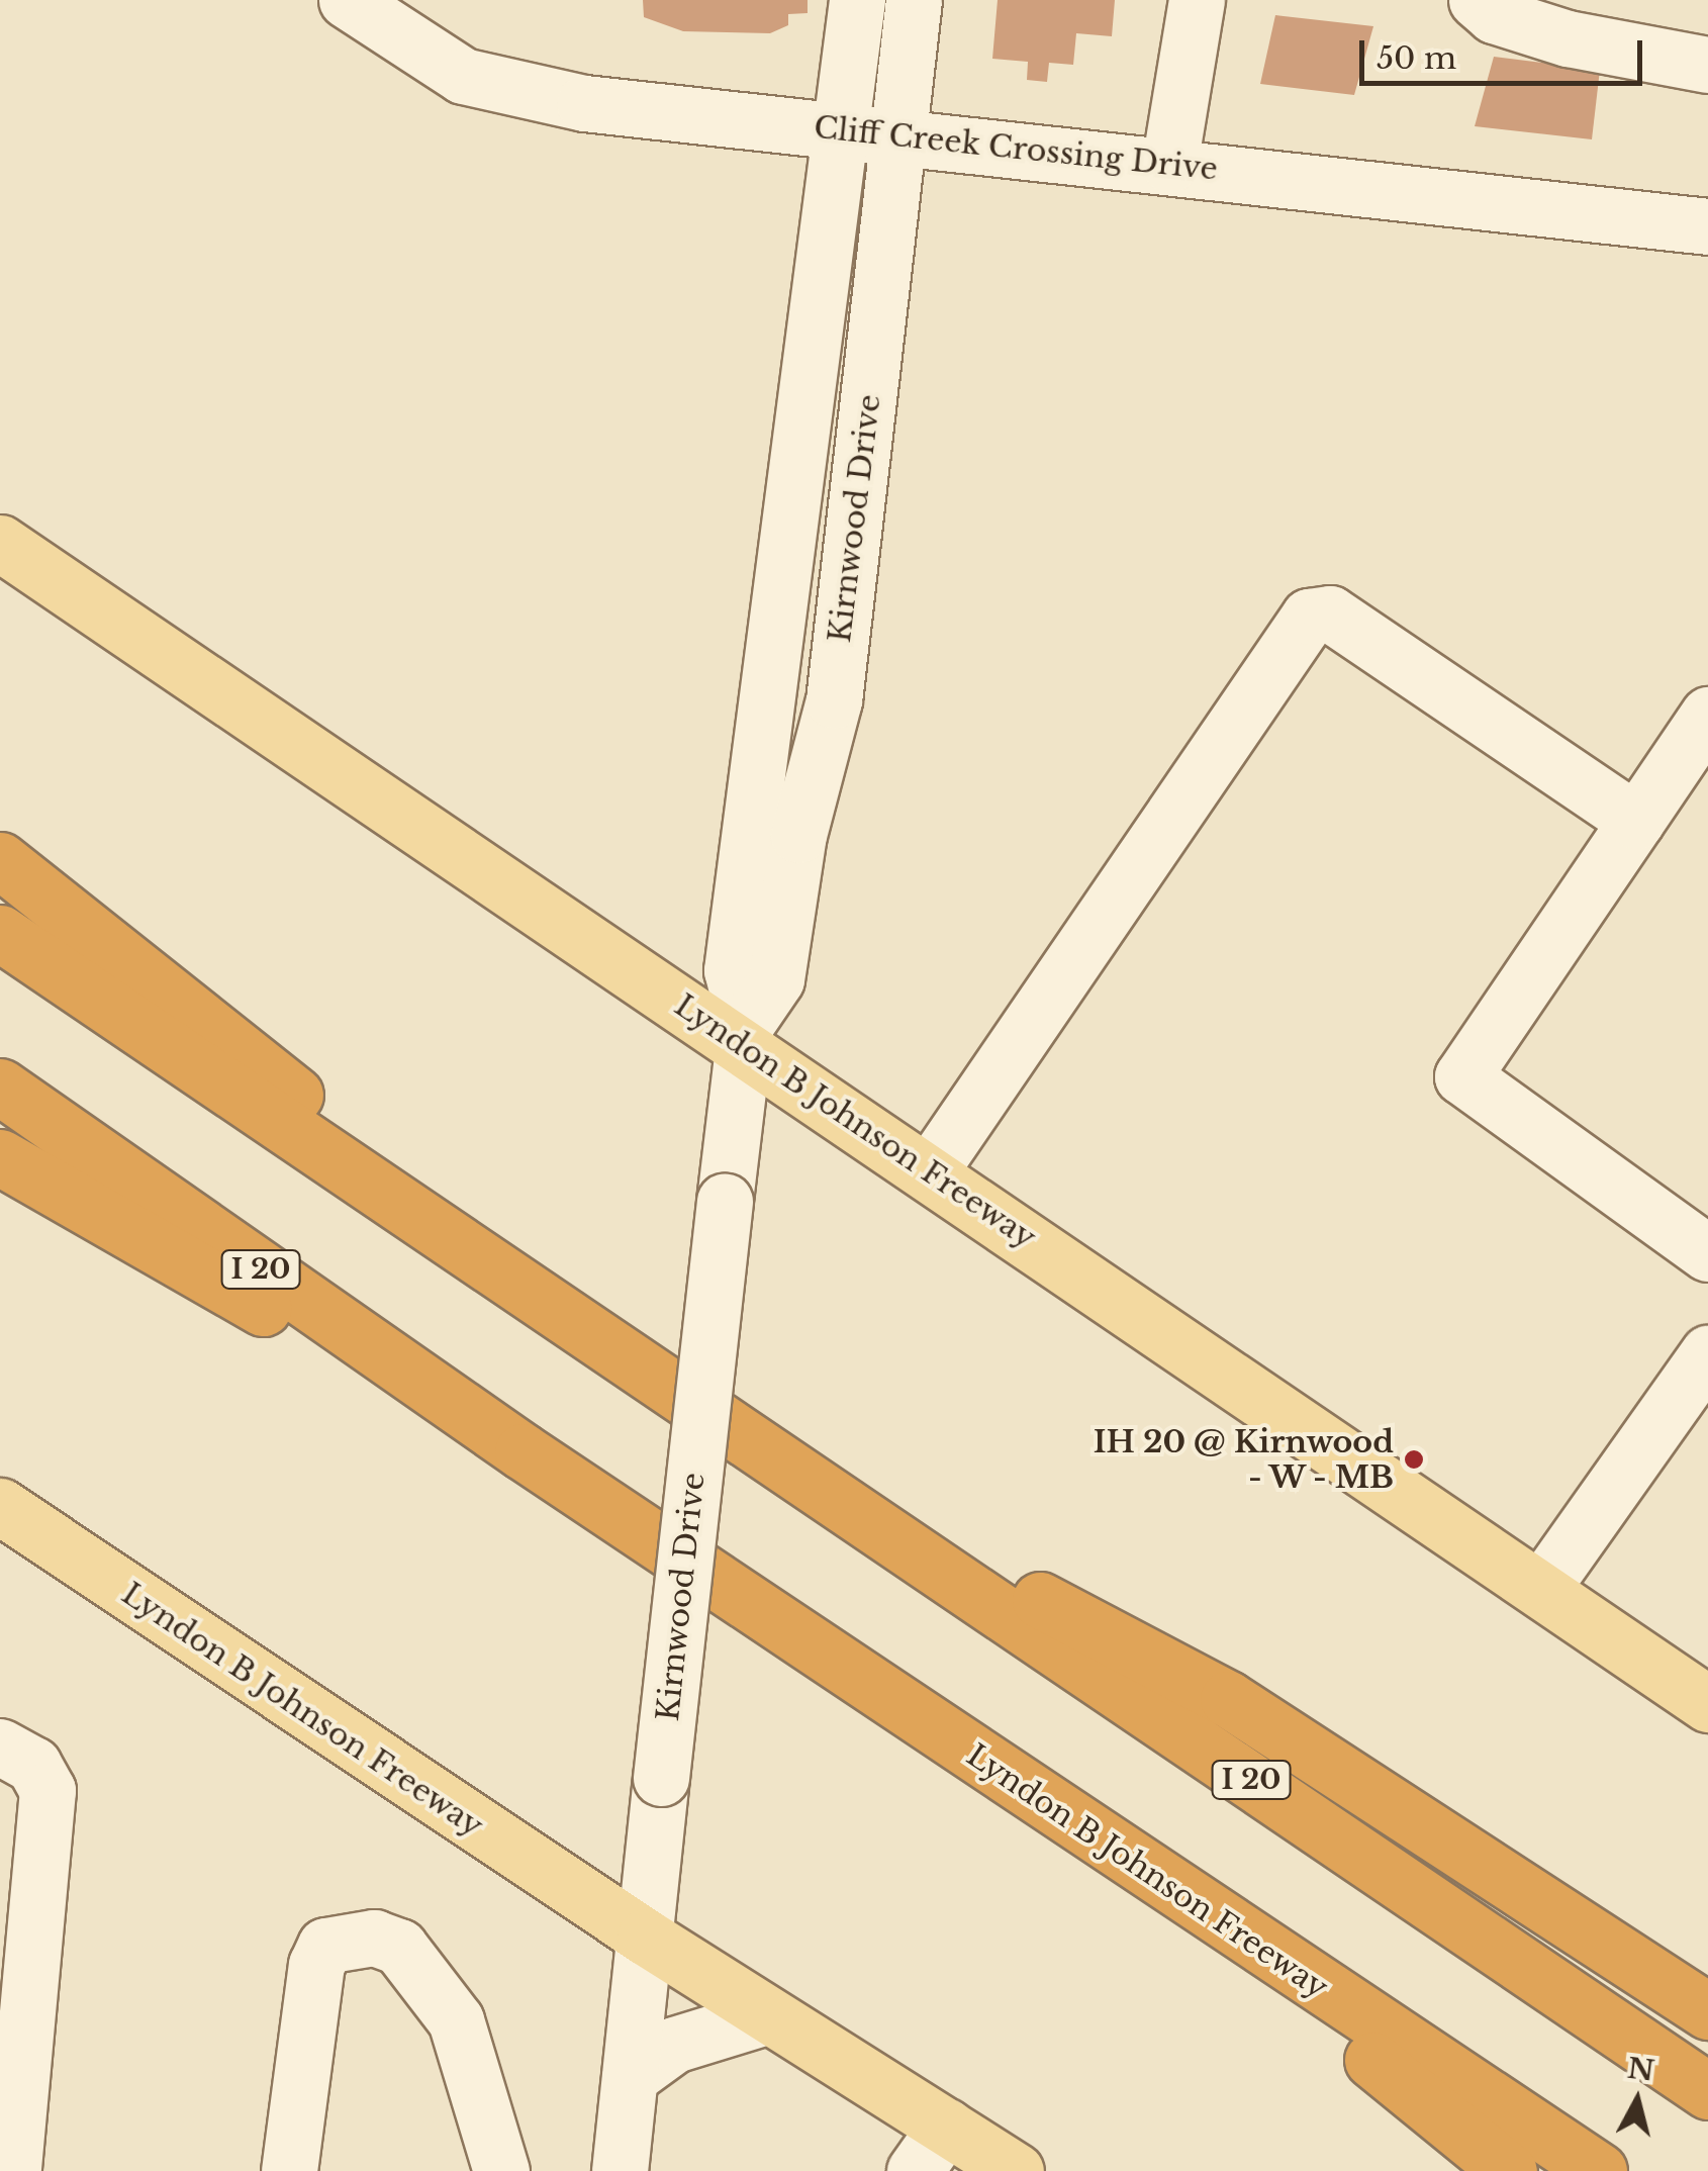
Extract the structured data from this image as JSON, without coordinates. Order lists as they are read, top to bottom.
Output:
{
  "streets": {
    "highway": ["Lyndon B Johnson Freeway", "I 20"],
    "street": ["Cliff Creek Crossing Drive", "Kirnwood Drive"]
  },
  "crossings": [
    ["Cliff Creek Crossing Drive", "Kirnwood Drive"],
    ["Kirnwood Drive", "Lyndon B Johnson Freeway"]
  ],
  "places": ["IH 20 @ Kirnwood - W - MB"],
  "scale_bar": "50 m",
  "north": "top"
}
